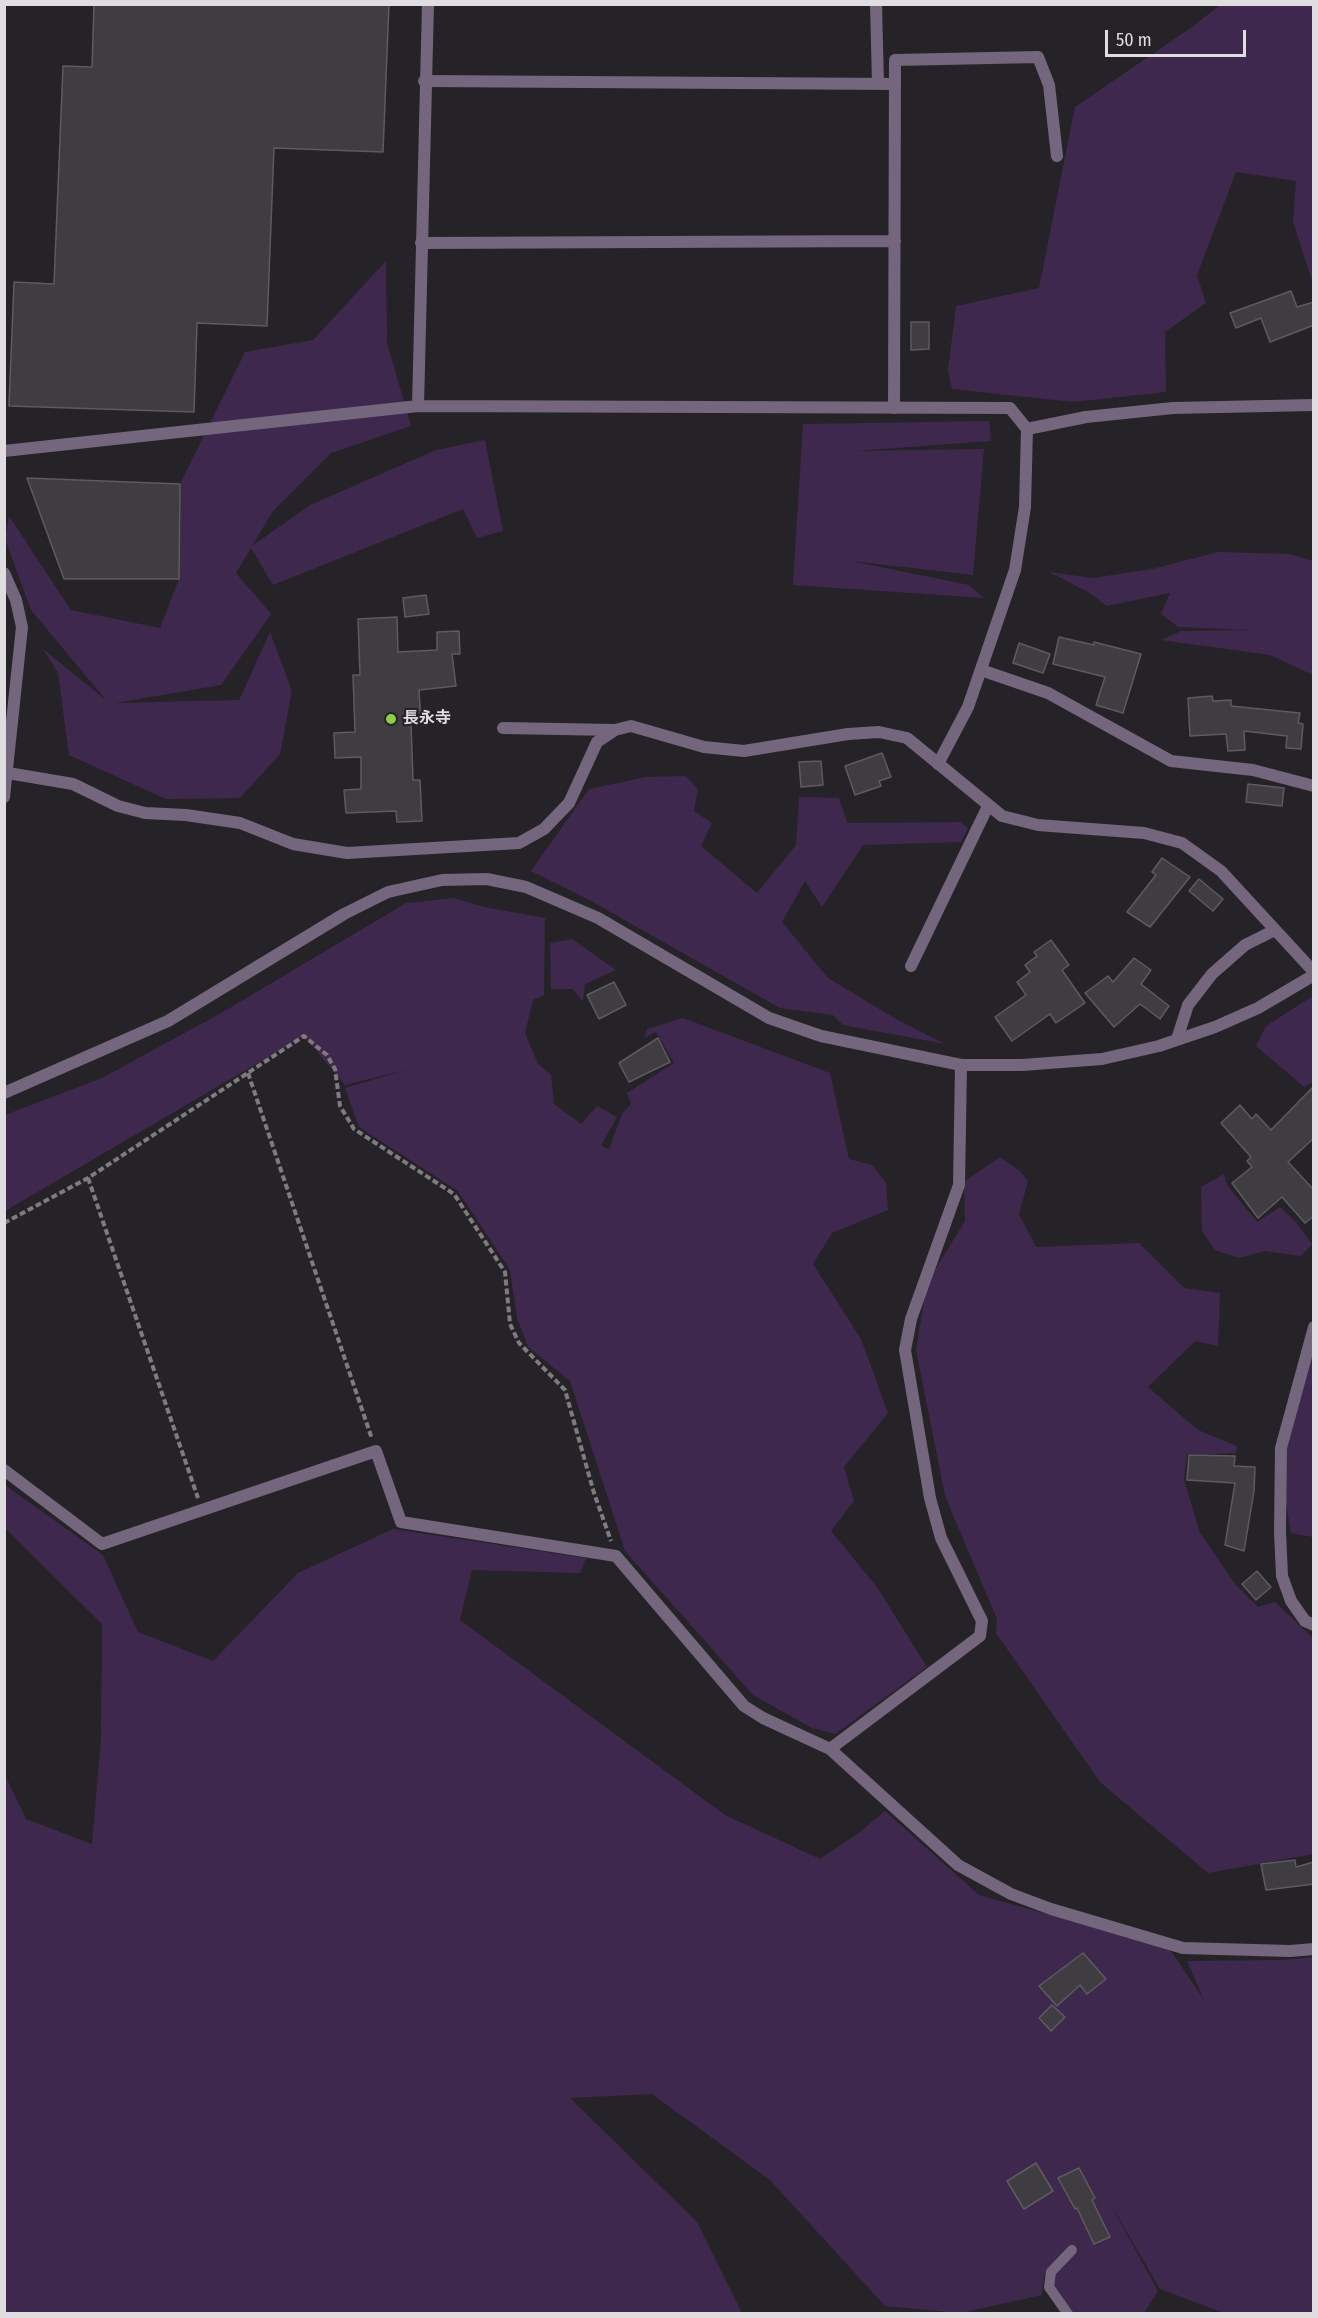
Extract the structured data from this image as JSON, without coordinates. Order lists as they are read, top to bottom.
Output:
{
  "places": ["長永寺"],
  "scale_bar": "50 m"
}
